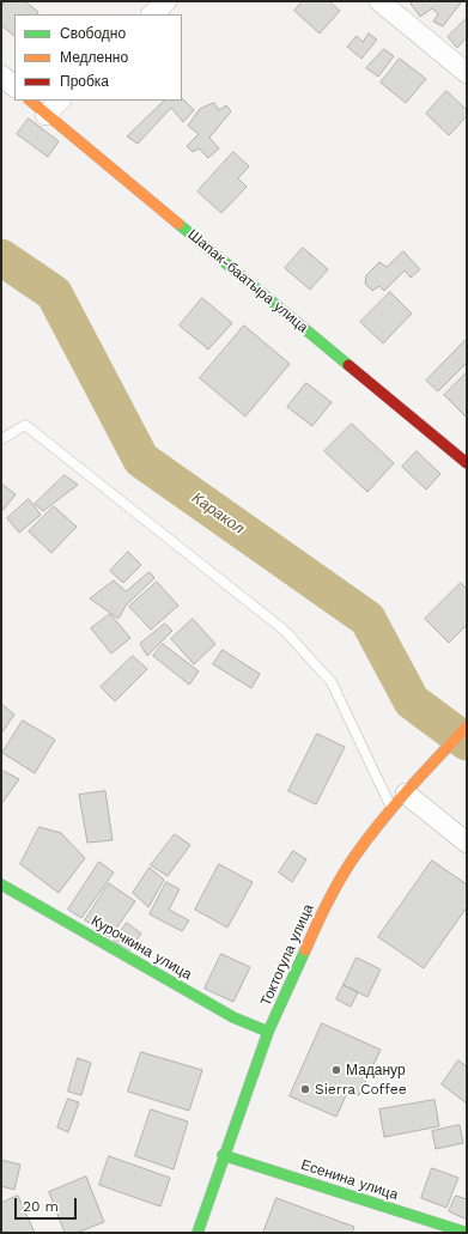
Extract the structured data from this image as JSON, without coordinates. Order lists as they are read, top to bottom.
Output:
{
  "streets": {
    "main road": [
      "Шапак-баатыра улица",
      "Курочкина улица",
      "Токтогула улица",
      "Есенина улица"
    ]
  },
  "crossings": [
    ["Курочкина улица", "Токтогула улица"],
    ["Токтогула улица", "Есенина улица"]
  ],
  "water": ["Каракол"],
  "places": ["Маданур", "Sierra Coffee"],
  "legend": ["Свободно", "Медленно", "Пробка"],
  "scale_bar": "20 m"
}
